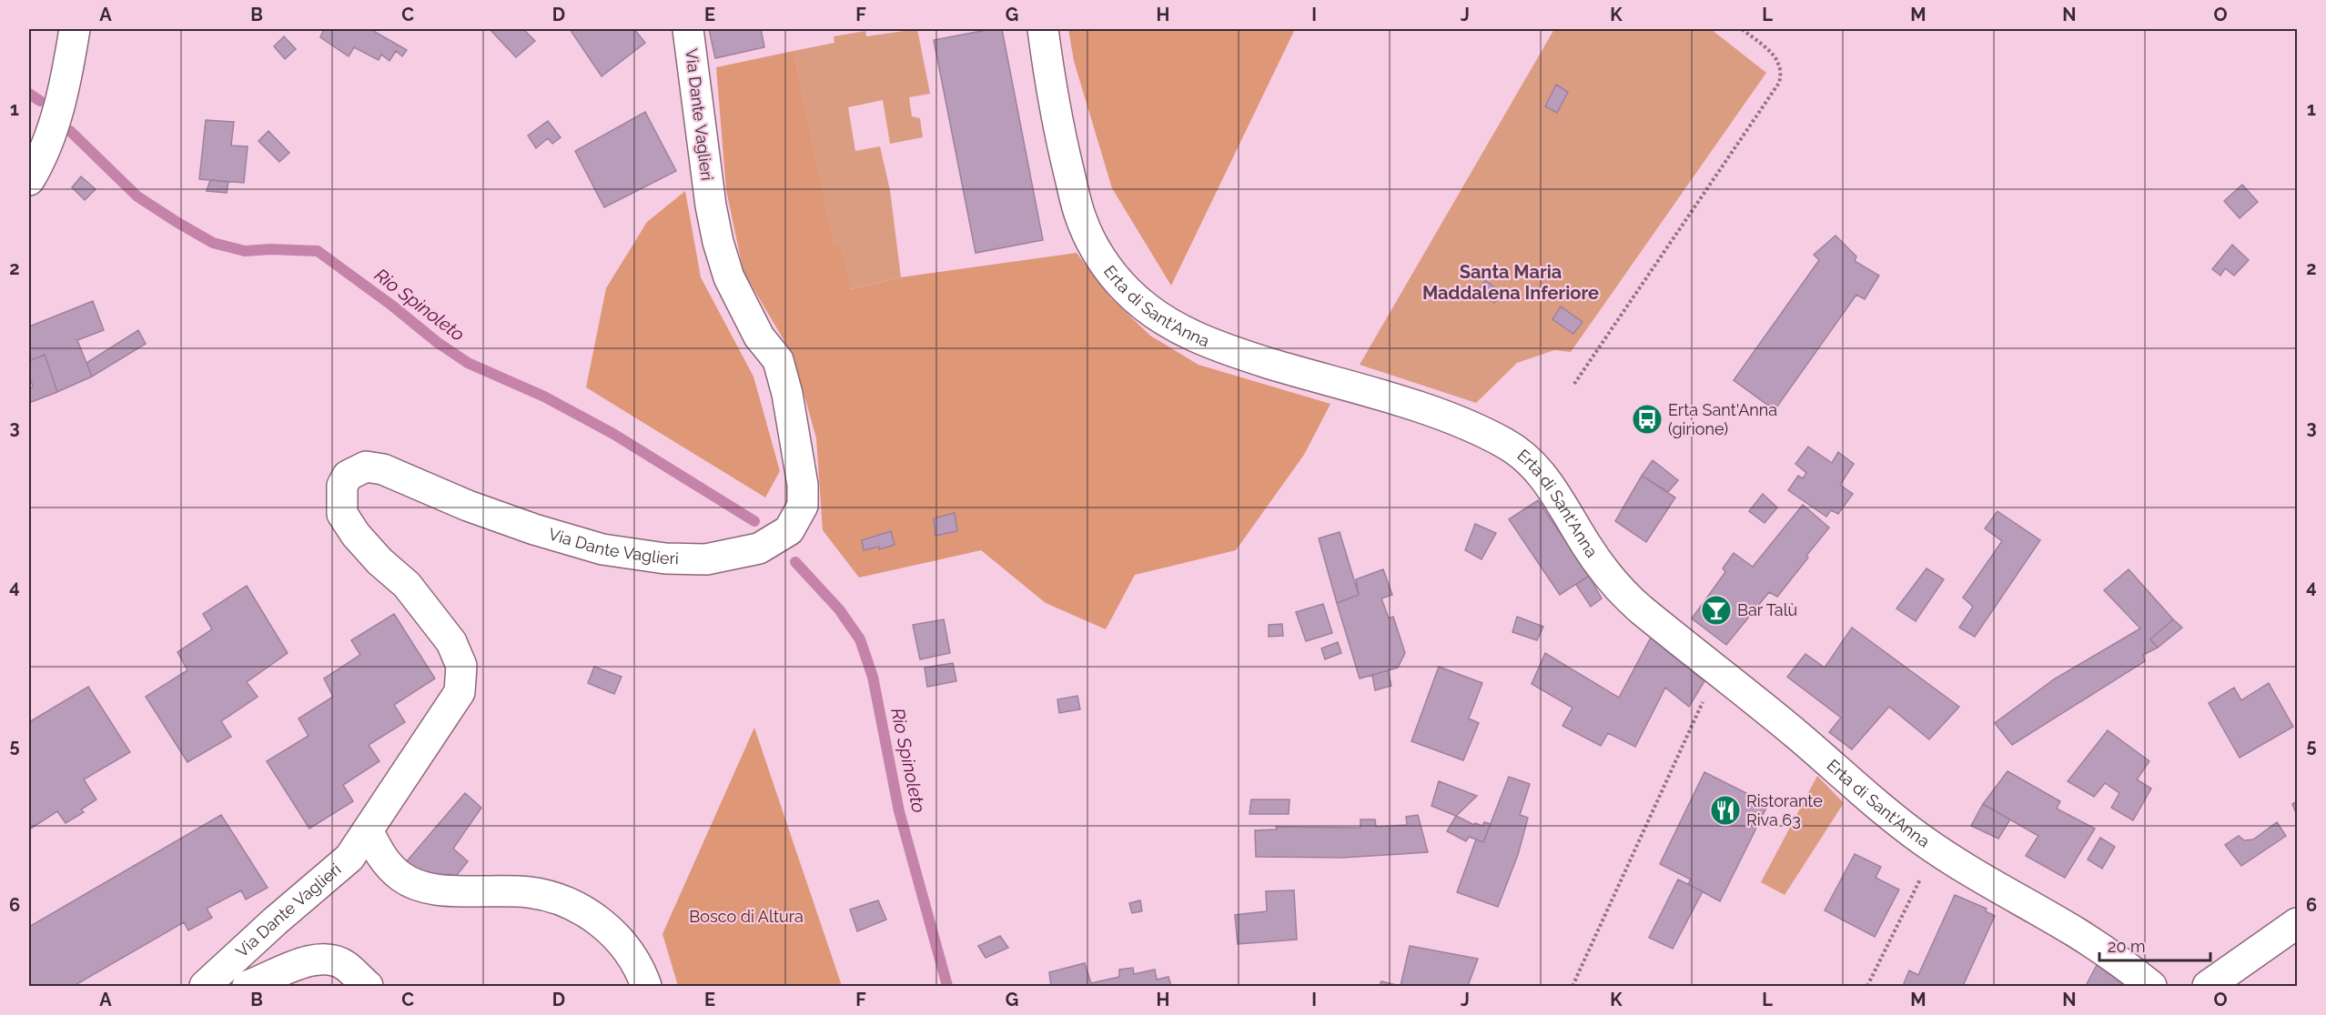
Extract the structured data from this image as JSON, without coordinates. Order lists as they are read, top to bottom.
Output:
{
  "streets": {
    "street": ["Via Dante Vaglieri", "Erta di Sant'Anna"]
  },
  "districts": ["Santa Maria Maddalena Inferiore"],
  "water": ["Rio Spinoleto"],
  "parks": ["Bosco di Altura"],
  "places": {
    "bus stop": ["Erta Sant'Anna (girione)"],
    "bar": ["Bar Talù"],
    "restaurant": ["Ristorante Riva 63"]
  },
  "scale_bar": "20 m",
  "grid": {
    "columns": [
      "A",
      "B",
      "C",
      "D",
      "E",
      "F",
      "G",
      "H",
      "I",
      "J",
      "K",
      "L",
      "M",
      "N",
      "O"
    ],
    "rows": [
      "1",
      "2",
      "3",
      "4",
      "5",
      "6"
    ]
  }
}
